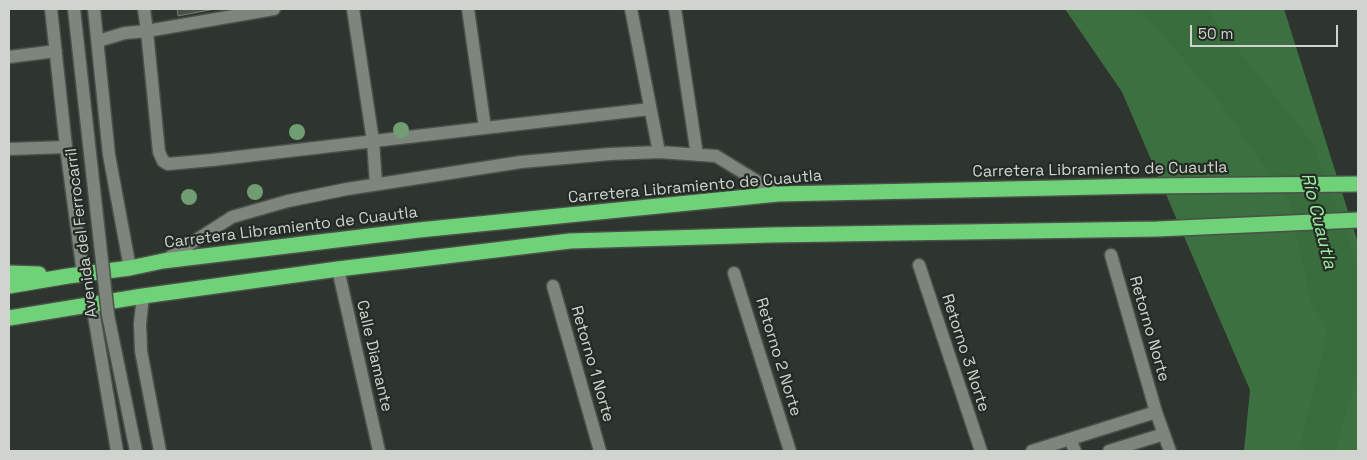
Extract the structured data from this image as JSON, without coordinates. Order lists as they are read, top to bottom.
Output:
{
  "streets": {
    "highway": ["Carretera Libramiento de Cuautla"],
    "street": [
      "Avenida del Ferrocarril",
      "Retorno Norte",
      "Retorno 3 Norte",
      "Calle Diamante",
      "Retorno 2 Norte",
      "Retorno 1 Norte"
    ]
  },
  "crossings": [
    ["Carretera Libramiento de Cuautla", "Avenida del Ferrocarril"]
  ],
  "water": ["Río Cuautla"],
  "scale_bar": "50 m"
}
